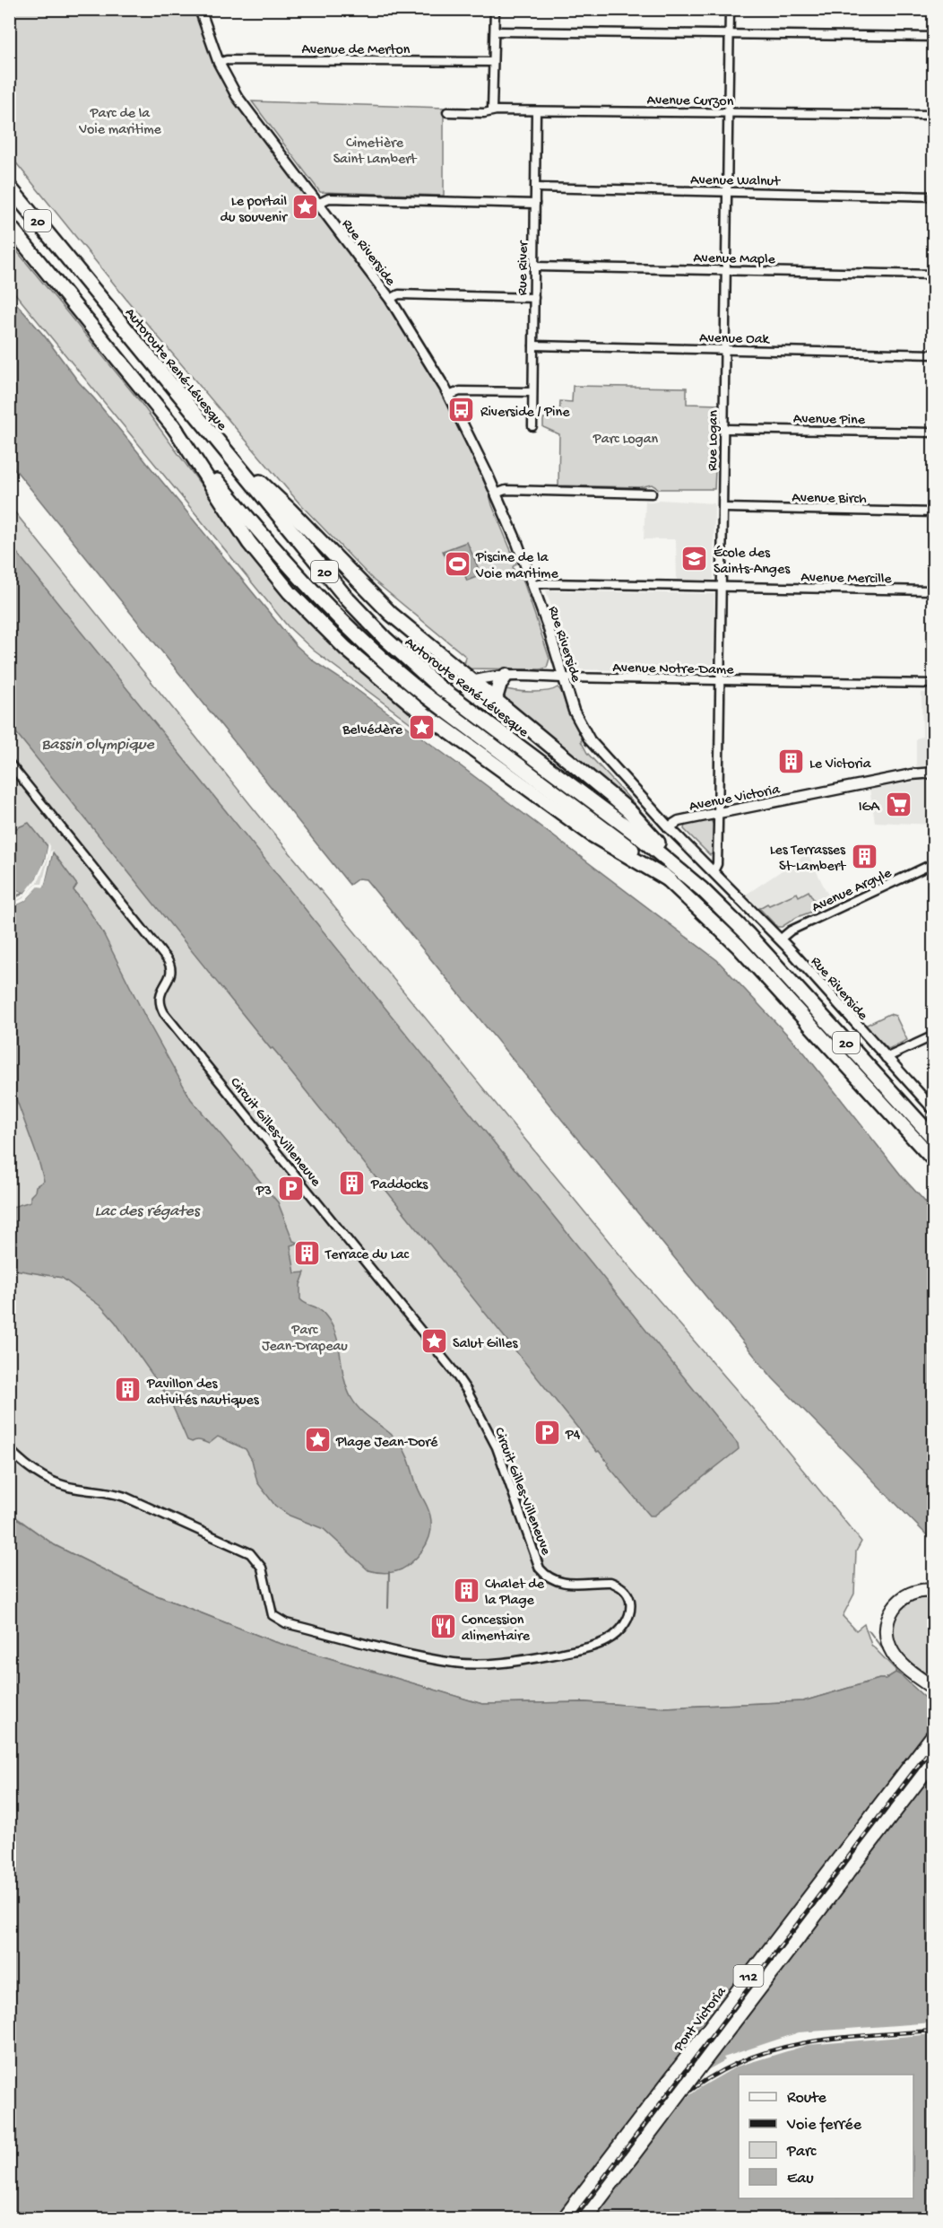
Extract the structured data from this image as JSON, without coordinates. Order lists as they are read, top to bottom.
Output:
{
  "streets": {
    "highway": ["20", "Autoroute René-Lévesque"],
    "main road": ["112", "Pont Victoria"],
    "street": [
      "Avenue de Merton",
      "Avenue Curzon",
      "Avenue Walnut",
      "Rue Riverside",
      "Avenue Maple",
      "Rue River",
      "Avenue Oak",
      "Avenue Pine",
      "Rue Logan",
      "Avenue Birch",
      "Avenue Mercille",
      "Avenue Notre-Dame",
      "Avenue Victoria",
      "Avenue Argyle",
      "Circuit Gilles-Villeneuve"
    ]
  },
  "crossings": [
    ["Avenue de Merton", "Rue Riverside"],
    ["Avenue Curzon", "Rue River"],
    ["Avenue Curzon", "Rue Logan"],
    ["Avenue Walnut", "Rue River"],
    ["Avenue Walnut", "Rue Logan"],
    ["Rue Riverside", "Rue Logan"],
    ["Rue Riverside", "Avenue Mercille"],
    ["Rue Riverside", "Avenue Notre-Dame"],
    ["Rue Riverside", "Avenue Victoria"],
    ["Rue Riverside", "Avenue Argyle"],
    ["Avenue Maple", "Rue River"],
    ["Avenue Maple", "Rue Logan"],
    ["Rue River", "Avenue Oak"],
    ["Avenue Oak", "Rue Logan"],
    ["Avenue Pine", "Rue Logan"],
    ["Rue Logan", "Avenue Birch"],
    ["Rue Logan", "Avenue Mercille"],
    ["Rue Logan", "Avenue Notre-Dame"],
    ["Rue Logan", "Avenue Victoria"]
  ],
  "water": ["Bassin olympique", "Lac des régates"],
  "parks": [
    "Parc de la Voie maritime",
    "Cimetière Saint Lambert",
    "Parc Logan",
    "Parc Jean-Drapeau"
  ],
  "places": {
    "place": [
      "Le portail du souvenir",
      "Belvédère",
      "Salut Gilles",
      "Plage Jean-Doré"
    ],
    "bus stop": ["Riverside / Pine"],
    "school or university": ["École des Saints-Anges"],
    "sports": ["Piscine de la Voie maritime"],
    "building": [
      "Le Victoria",
      "Les Terrasses St-Lambert",
      "Paddocks",
      "Terrace du Lac",
      "Pavillon des activités nautiques",
      "Chalet de la Plage"
    ],
    "supermarket": ["IGA"],
    "parking": ["P3", "P4"],
    "restaurant": ["Concession alimentaire"]
  },
  "legend": [
    "Route",
    "Voie ferrée",
    "Parc",
    "Eau"
  ]
}
